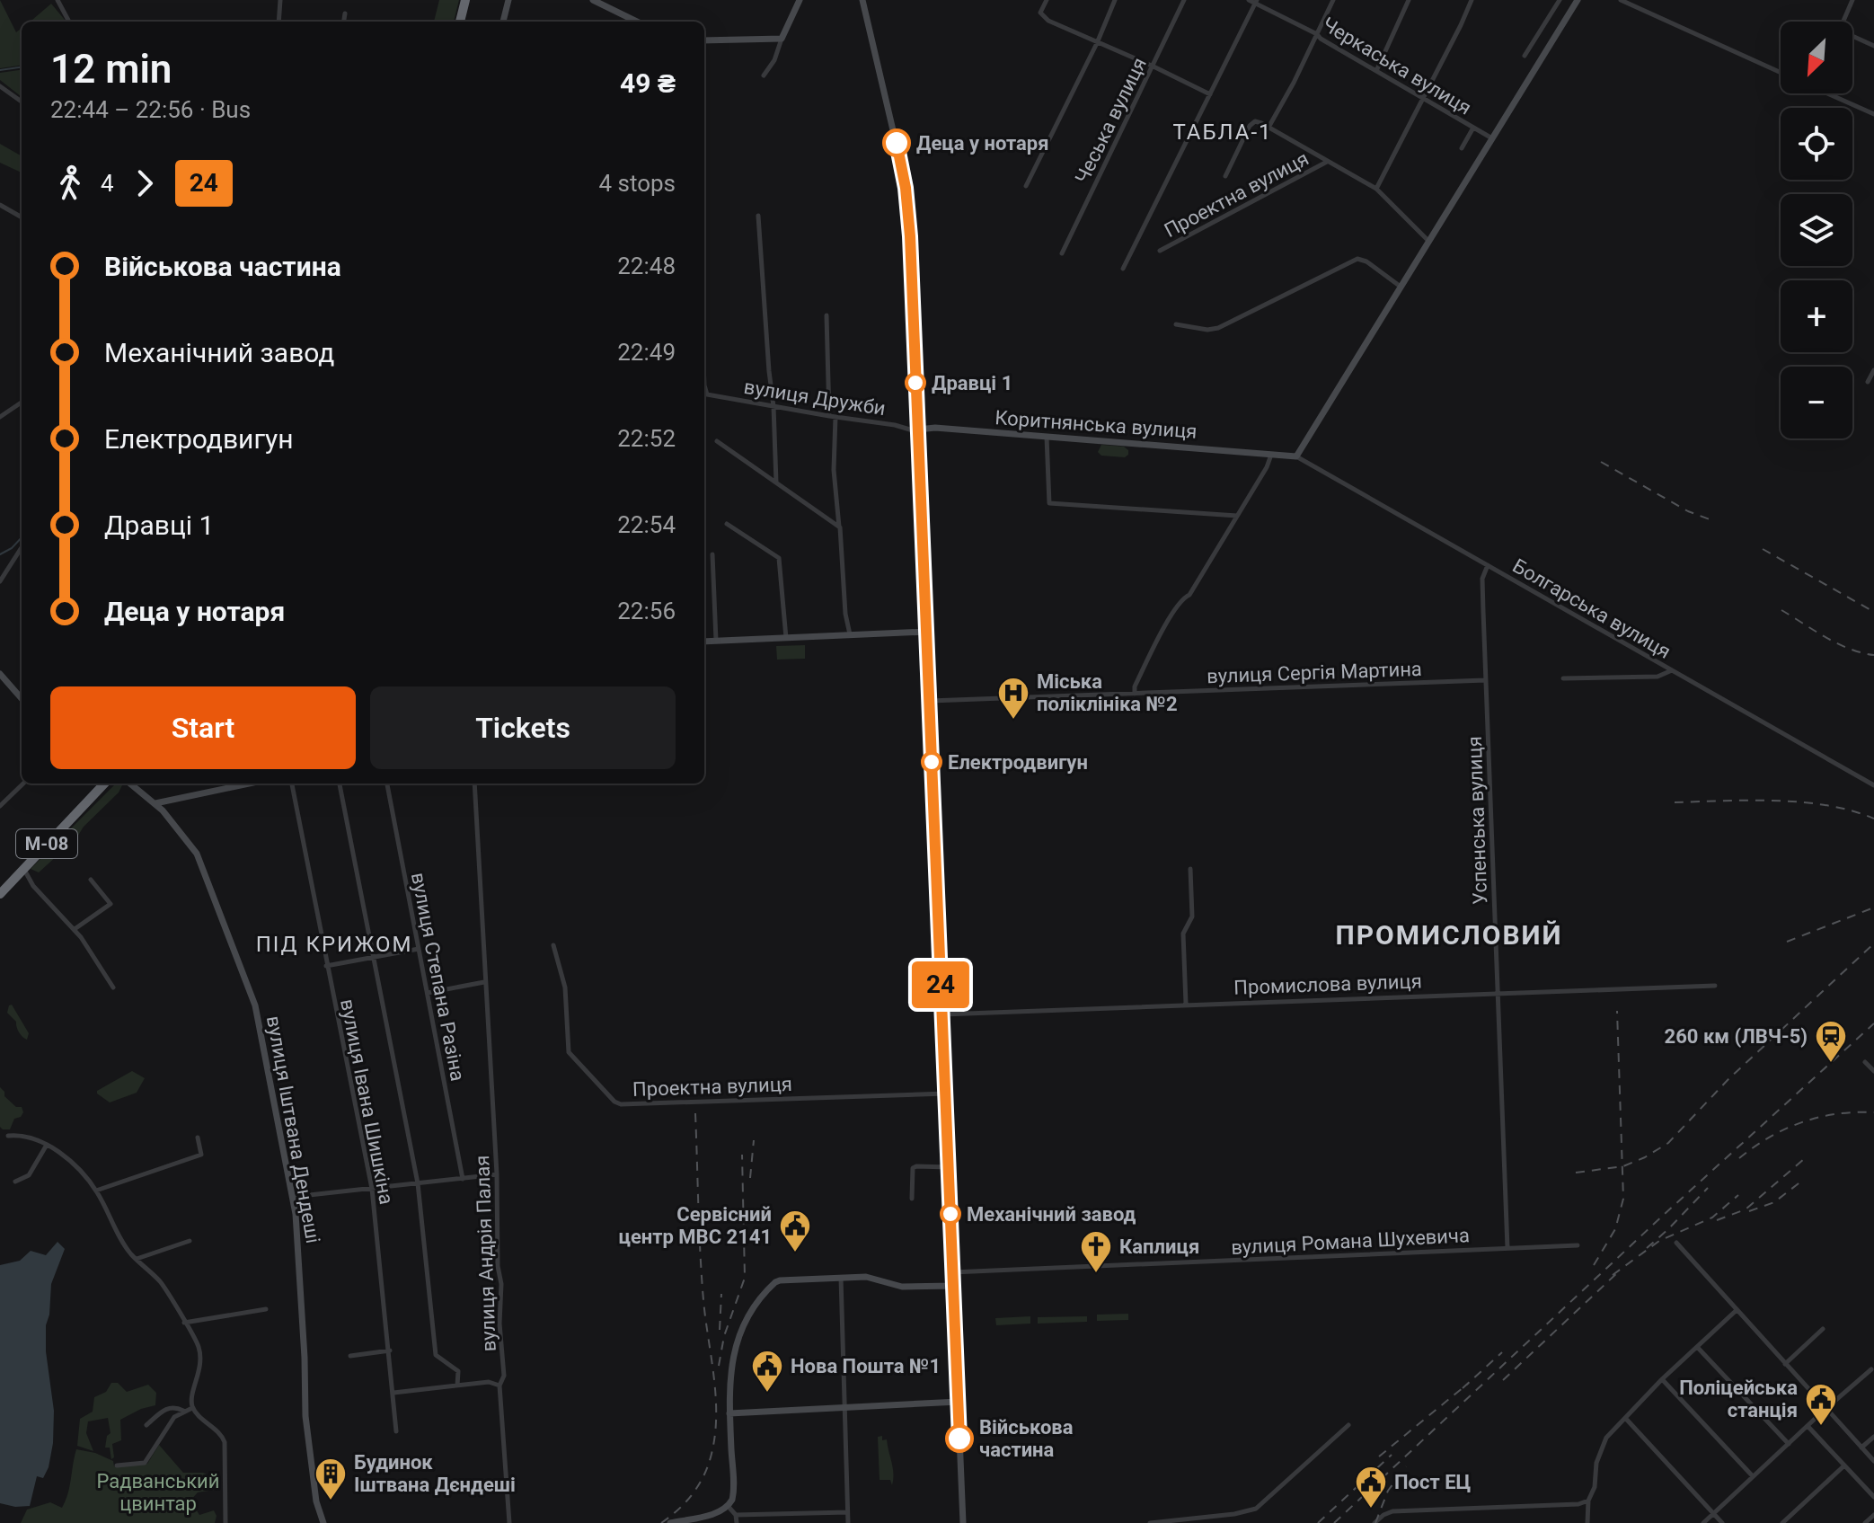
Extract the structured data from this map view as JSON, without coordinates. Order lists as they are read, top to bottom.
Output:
{
  "streets": {
    "highway": ["М-08"],
    "street": [
      "Черкаська вулиця",
      "Чеська вулиця",
      "Проектна вулиця",
      "вулиця Дружби",
      "Коритнянська вулиця",
      "Болгарська вулиця",
      "вулиця Сергія Мартина",
      "Успенська вулиця",
      "вулиця Степана Разіна",
      "Промислова вулиця",
      "вулиця Івана Шишкіна",
      "вулиця Іштвана Дендеші",
      "вулиця Романа Шухевича",
      "вулиця Андрія Палая"
    ]
  },
  "crossings": [
    ["вулиця Дружби", "Коритнянська вулиця"],
    ["Коритнянська вулиця", "Болгарська вулиця"],
    ["Болгарська вулиця", "Успенська вулиця"],
    ["вулиця Сергія Мартина", "Успенська вулиця"],
    ["Успенська вулиця", "Промислова вулиця"],
    ["Успенська вулиця", "вулиця Романа Шухевича"]
  ],
  "districts": ["ТАБЛА-1", "ПРОМИСЛОВИЙ", "ПІД КРИЖОМ"],
  "parks": ["Радванський цвинтар"],
  "places": {
    "other": [
      "Деца у нотаря",
      "Дравці 1",
      "Електродвигун",
      "Механічний завод",
      "Військова частина"
    ],
    "hospital": ["Міська поліклініка №2"],
    "station": ["260 км (ЛВЧ-5)"],
    "public building": [
      "Сервісний центр МВС 2141",
      "Нова Пошта №1",
      "Поліцейська станція",
      "Пост ЕЦ"
    ],
    "church": ["Каплиця"],
    "building": ["Будинок Іштвана Дєндеші"]
  },
  "lines": ["bus line 24"],
  "north": "bottom left",
  "page": {
    "on_map": "24",
    "map_buttons": ["+", "−"],
    "heading": ["12 min", "22:44 – 22:56 · Bus", "49 ₴"],
    "legs": ["4", "24", "4 stops"],
    "list": [
      {
        "name": "Військова частина",
        "value": "22:48"
      },
      {
        "name": "Механічний завод",
        "value": "22:49"
      },
      {
        "name": "Електродвигун",
        "value": "22:52"
      },
      {
        "name": "Дравці 1",
        "value": "22:54"
      },
      {
        "name": "Деца у нотаря",
        "value": "22:56"
      }
    ],
    "buttons": ["Start", "Tickets"]
  }
}
